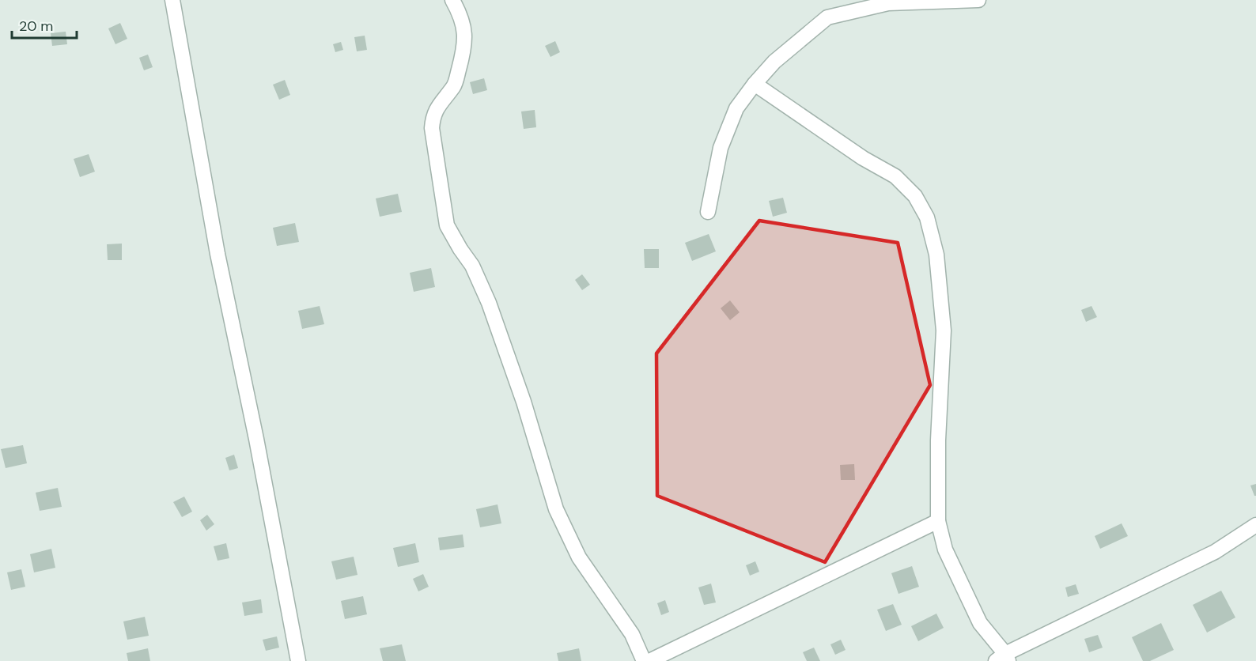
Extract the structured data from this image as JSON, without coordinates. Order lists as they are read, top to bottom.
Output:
{
  "scale_bar": "20 m"
}
